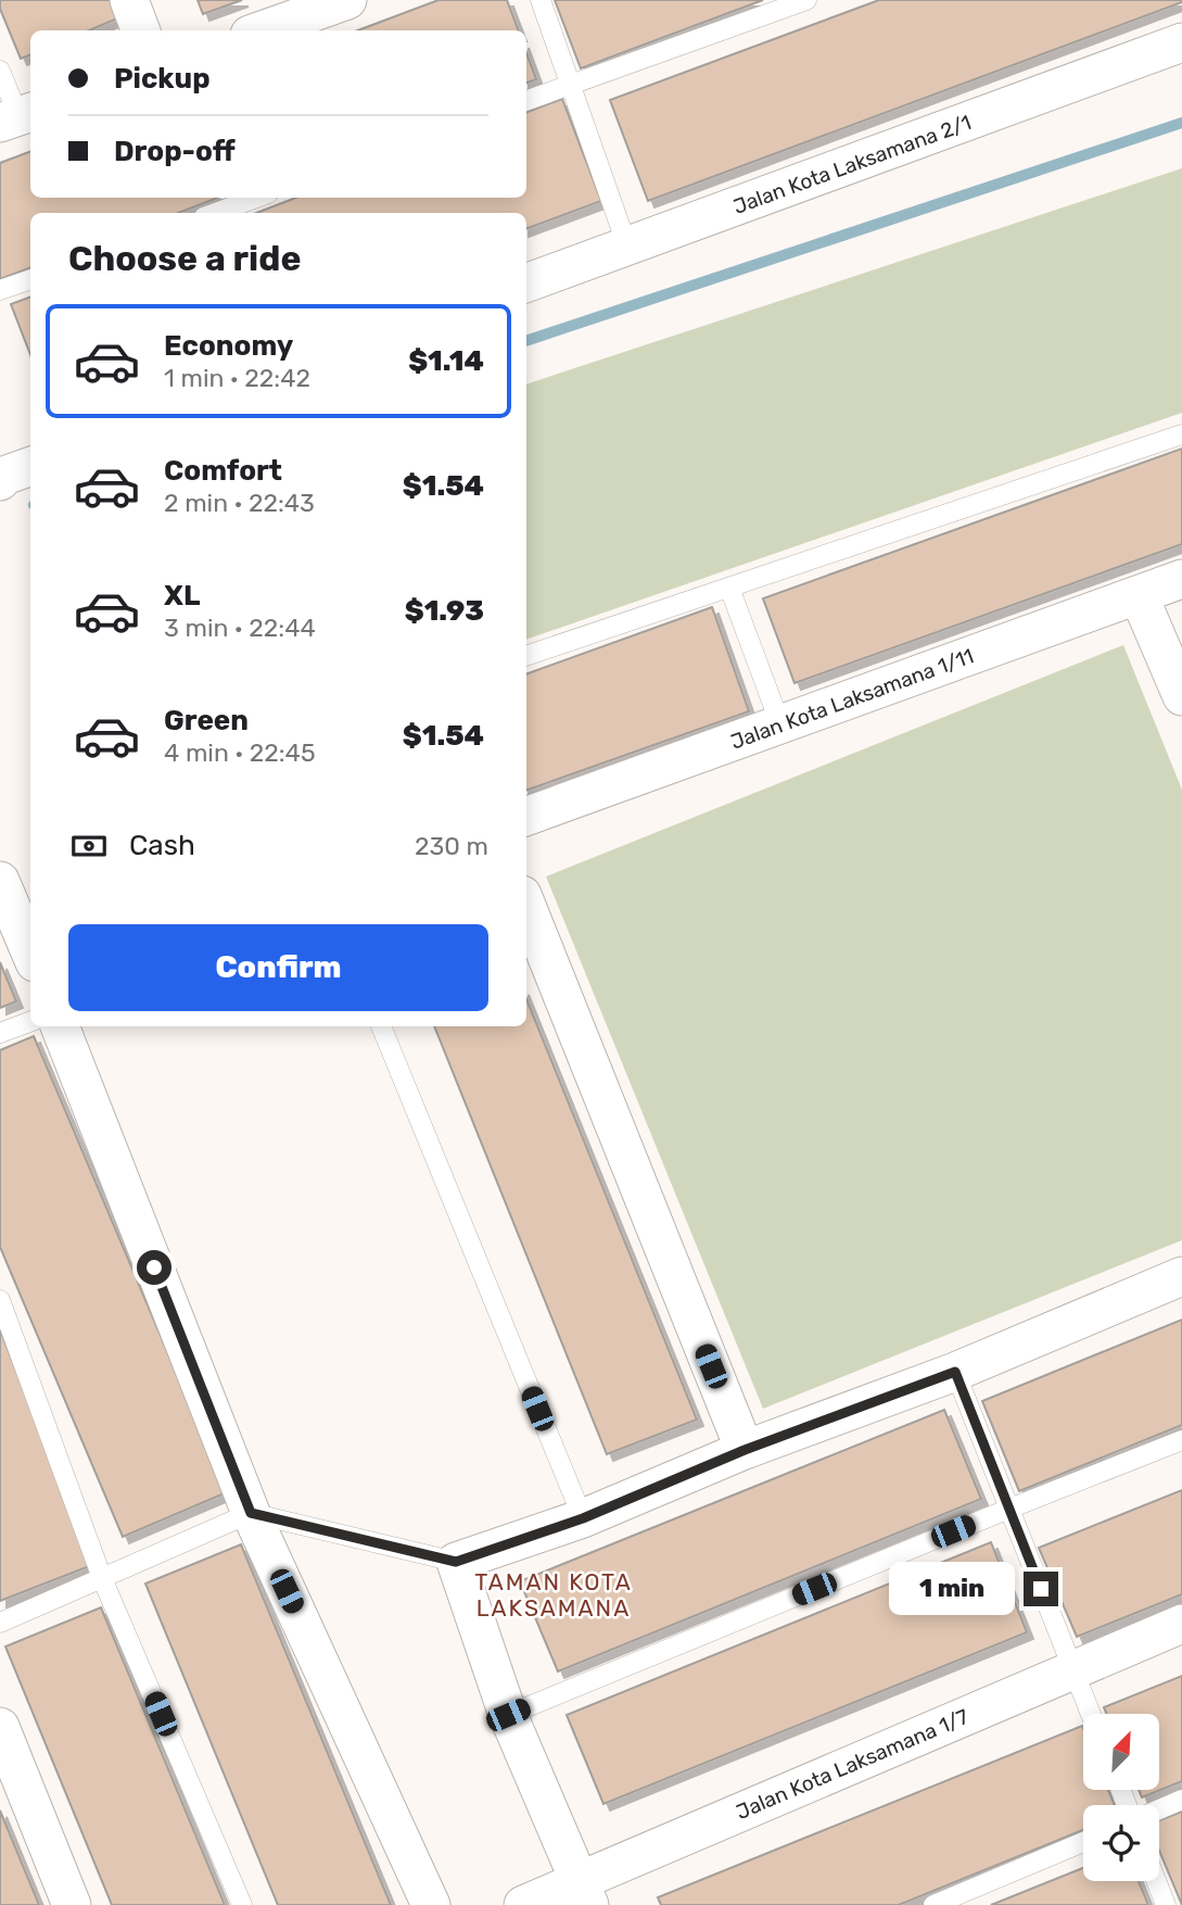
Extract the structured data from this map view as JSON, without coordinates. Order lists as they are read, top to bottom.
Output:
{
  "streets": {
    "street": ["Jalan Kota Laksamana 2/1", "Jalan Kota Laksamana 1/11", "Jalan Kota Laksamana 1/7"]
  },
  "districts": ["TAMAN KOTA LAKSAMANA"],
  "north": "top right",
  "page": {
    "banner": ["Pickup", "Drop-off"],
    "heading": "Choose a ride",
    "list": [
      {
        "name": "Economy",
        "note": "1 min · 22:42",
        "value": "$1.14"
      },
      {
        "name": "Comfort",
        "note": "2 min · 22:43",
        "value": "$1.54"
      },
      {
        "name": "XL",
        "note": "3 min · 22:44",
        "value": "$1.93"
      },
      {
        "name": "Green",
        "note": "4 min · 22:45",
        "value": "$1.54"
      }
    ],
    "pay": ["Cash", "230 m"],
    "buttons": "Confirm",
    "bubble": "1 min"
  }
}
